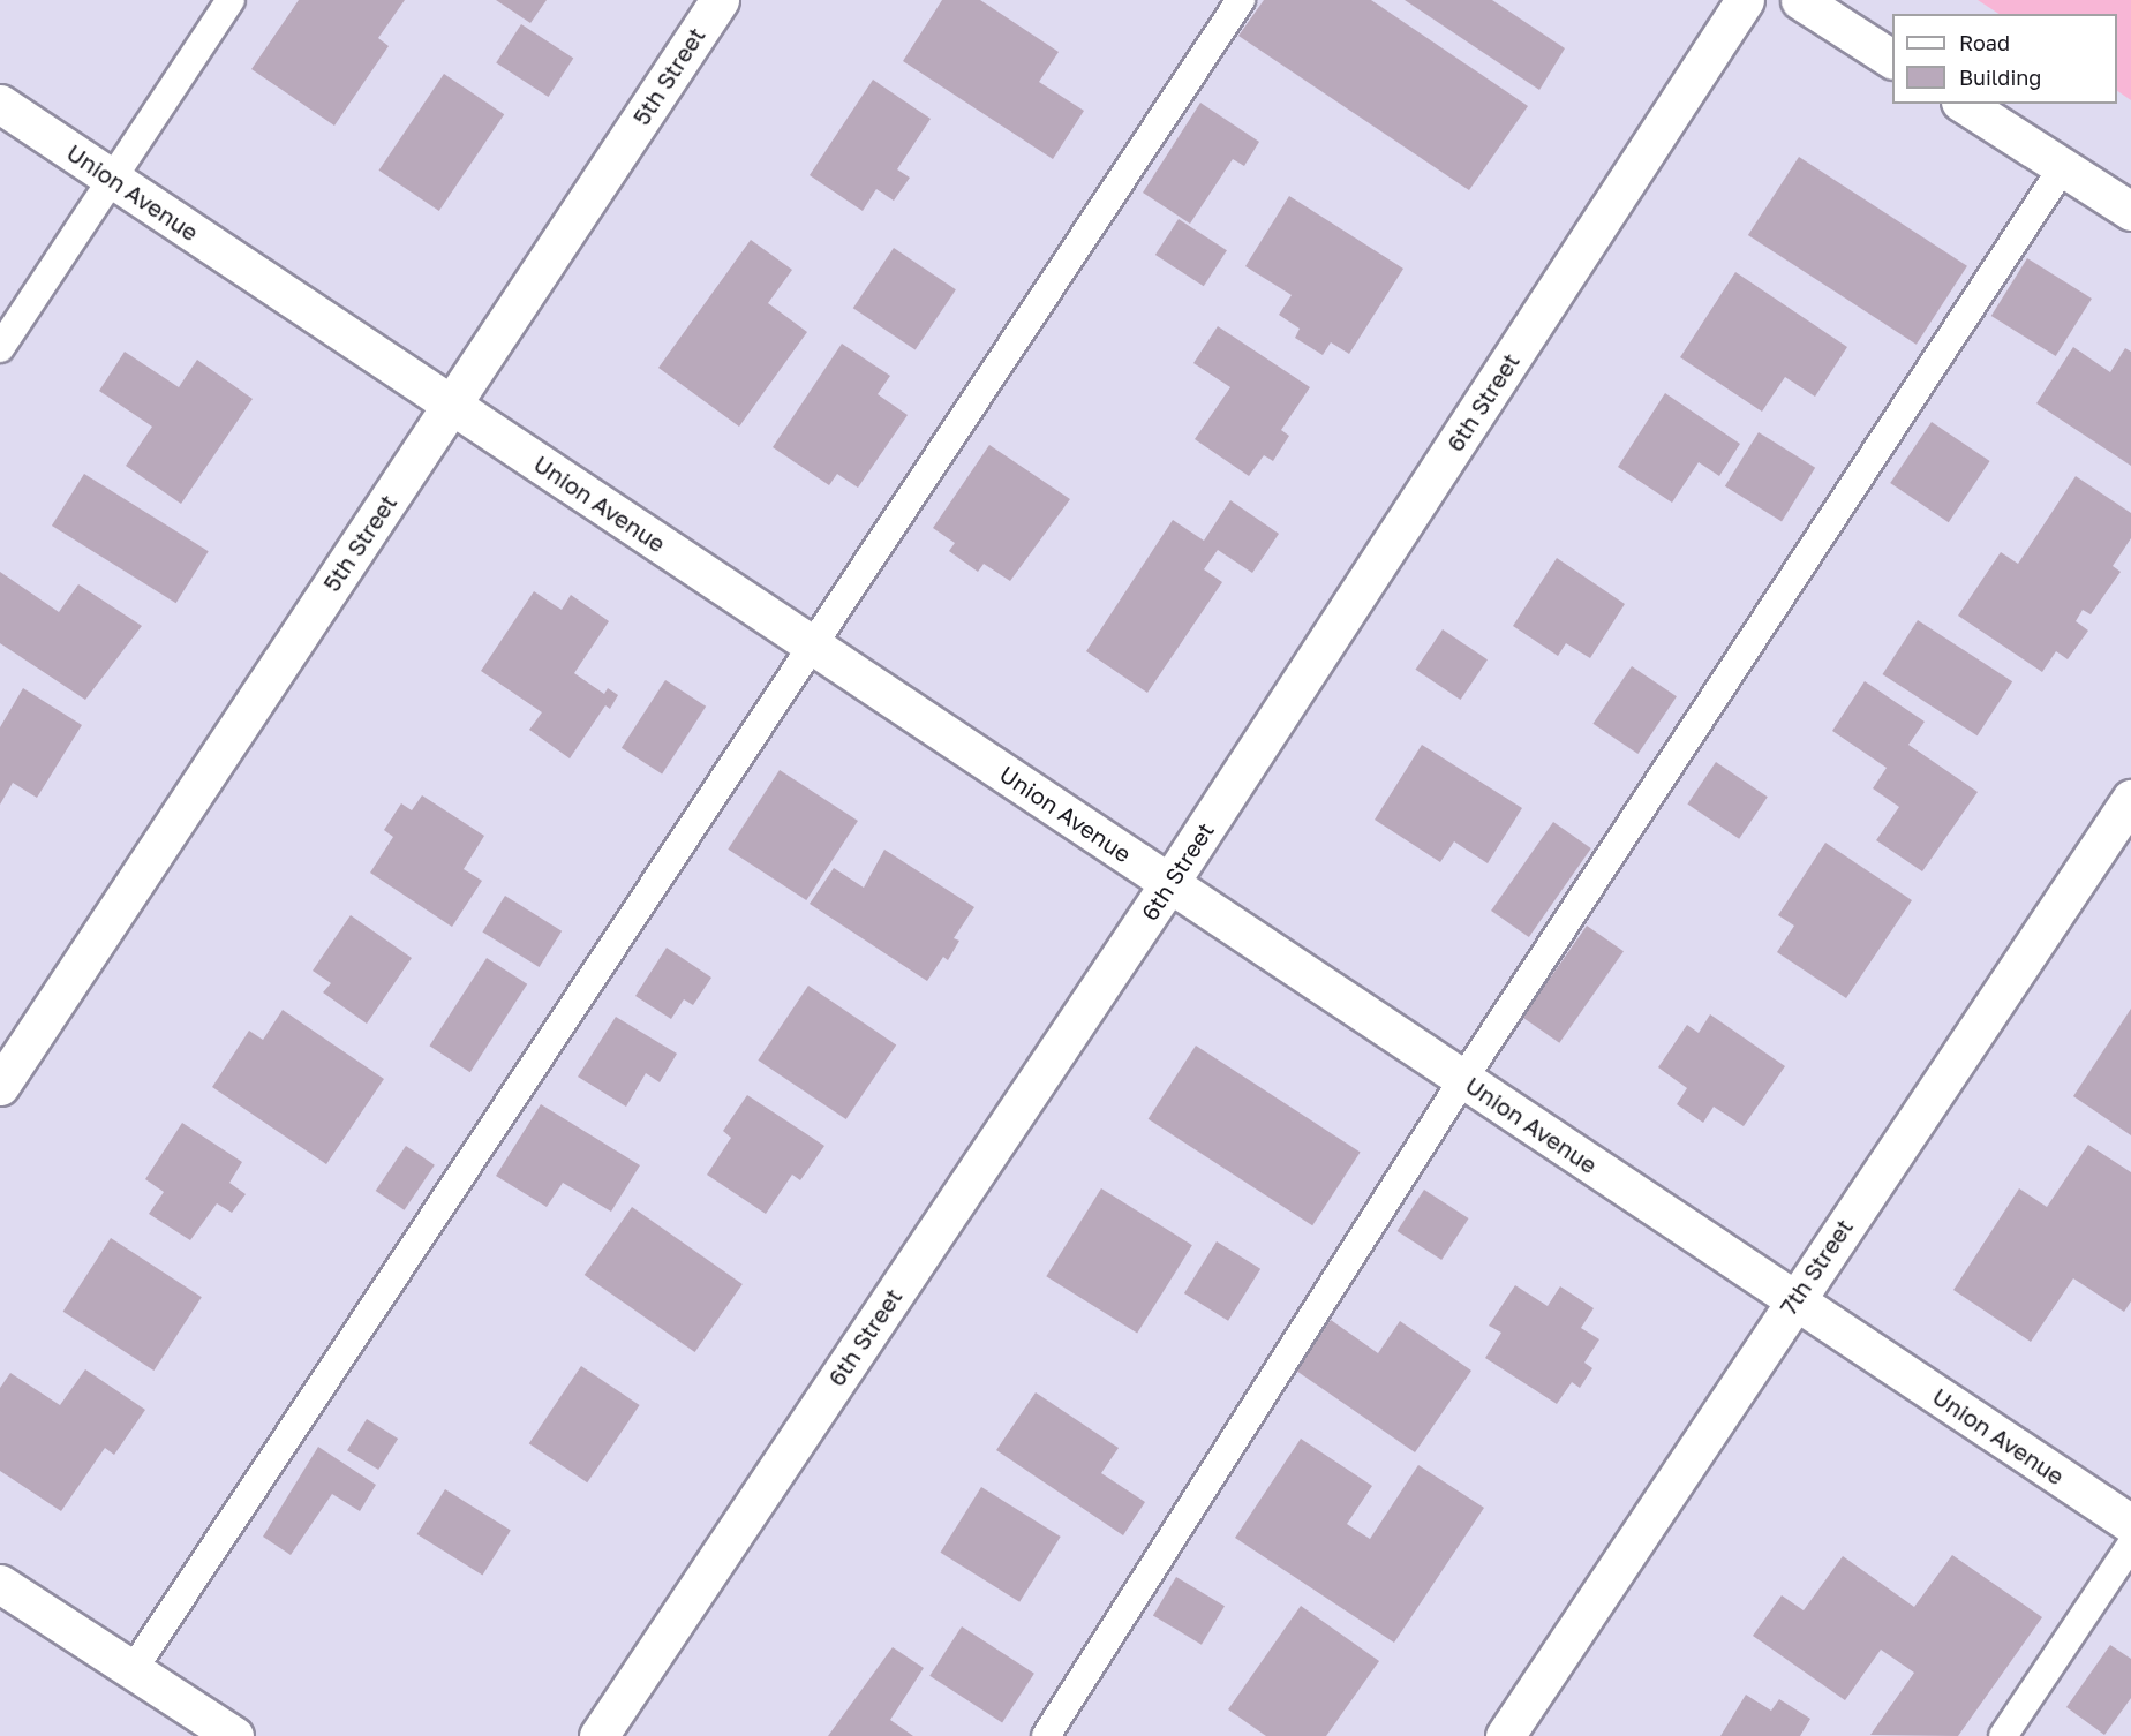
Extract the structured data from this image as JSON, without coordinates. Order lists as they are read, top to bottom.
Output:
{
  "streets": {
    "street": [
      "5th Street",
      "Union Avenue",
      "6th Street",
      "7th Street"
    ]
  },
  "crossings": [
    ["5th Street", "Union Avenue"],
    ["Union Avenue", "6th Street"],
    ["Union Avenue", "7th Street"]
  ],
  "legend": ["Road", "Building"]
}
